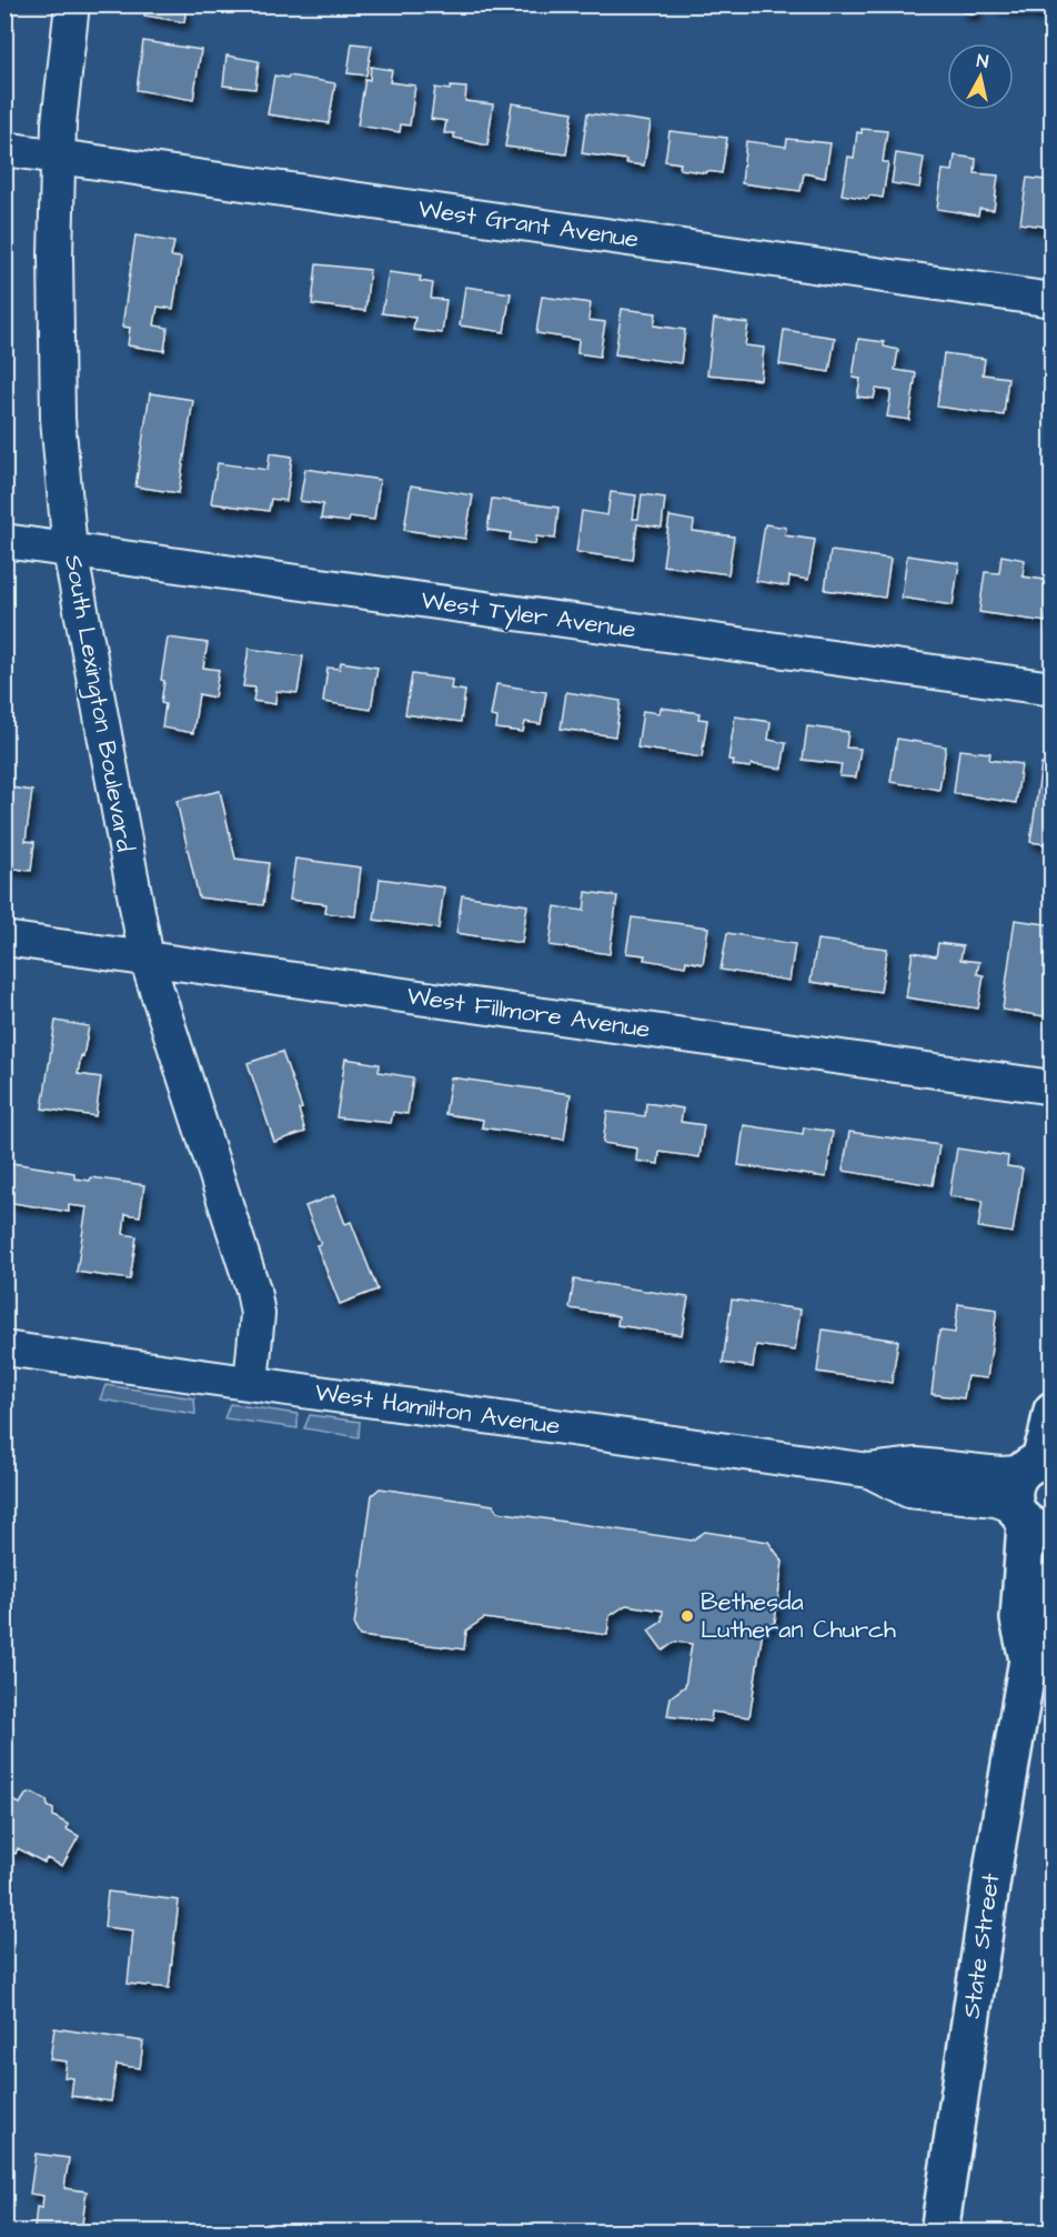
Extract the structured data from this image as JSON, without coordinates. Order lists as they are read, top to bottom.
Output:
{
  "streets": {
    "main road": ["State Street"],
    "street": [
      "West Grant Avenue",
      "West Tyler Avenue",
      "South Lexington Boulevard",
      "West Fillmore Avenue",
      "West Hamilton Avenue"
    ]
  },
  "crossings": [
    ["West Grant Avenue", "South Lexington Boulevard"],
    ["West Tyler Avenue", "South Lexington Boulevard"],
    ["South Lexington Boulevard", "West Fillmore Avenue"],
    ["South Lexington Boulevard", "West Hamilton Avenue"],
    ["West Hamilton Avenue", "State Street"]
  ],
  "places": ["Bethesda Lutheran Church"],
  "north": "top"
}
